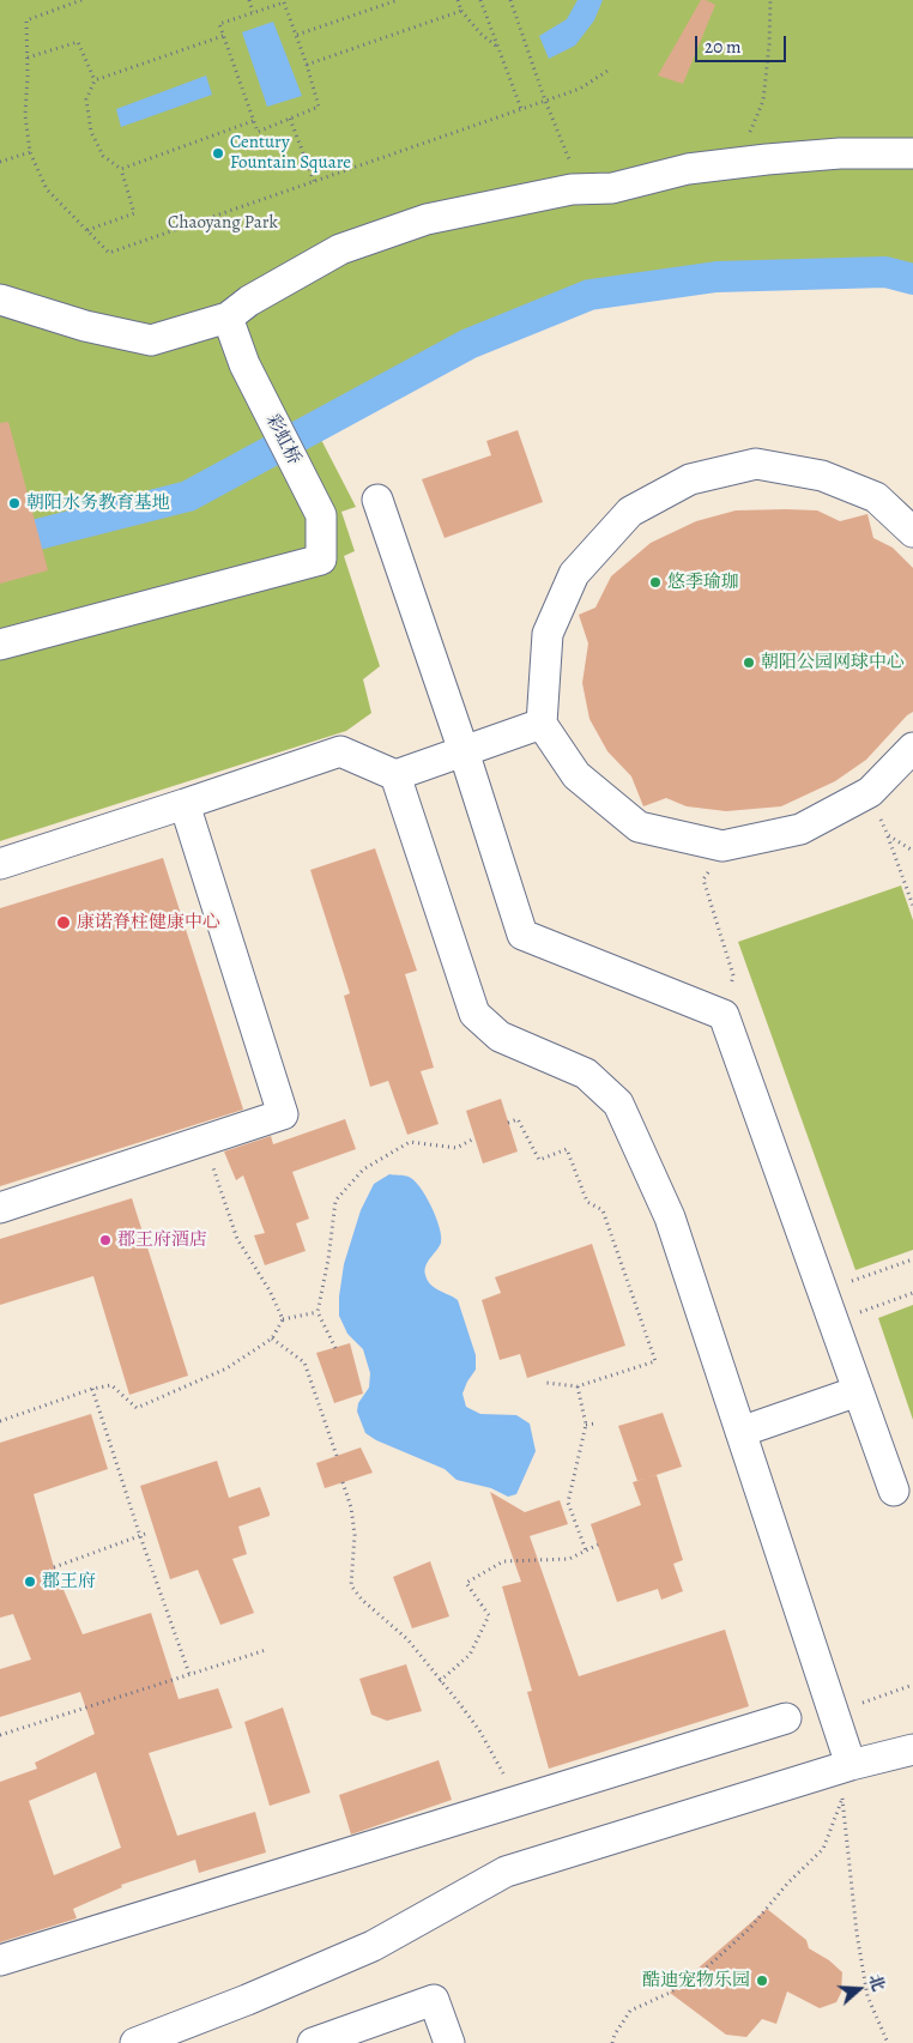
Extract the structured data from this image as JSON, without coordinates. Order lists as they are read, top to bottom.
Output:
{
  "streets": {
    "lane": ["彩虹桥"]
  },
  "parks": ["Chaoyang Park"],
  "places": [
    "Century Fountain Square",
    "朝阳水务教育基地",
    "悠季瑜珈",
    "朝阳公园网球中心",
    "康诺脊柱健康中心",
    "郡王府酒店",
    "郡王府",
    "酷迪宠物乐园"
  ],
  "scale_bar": "20 m",
  "north": "right"
}
